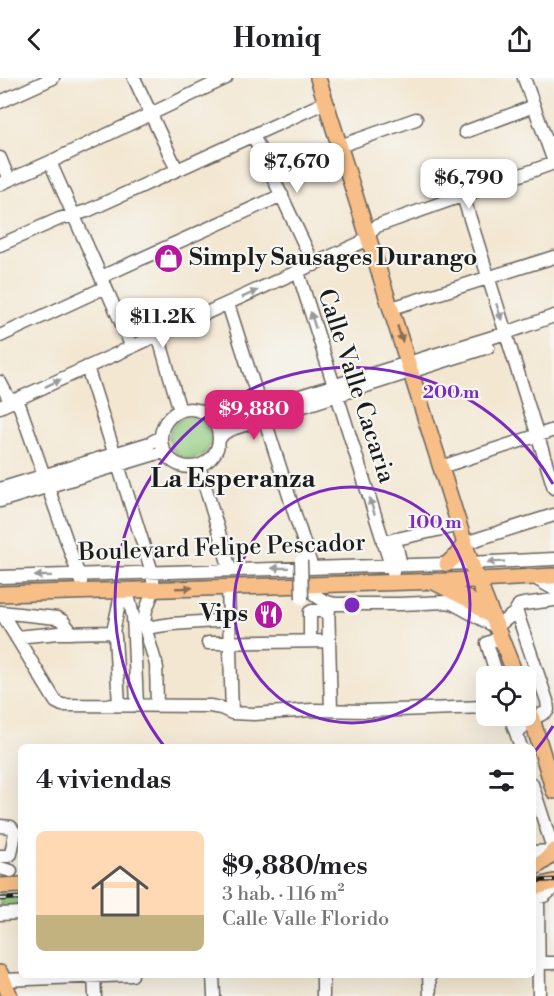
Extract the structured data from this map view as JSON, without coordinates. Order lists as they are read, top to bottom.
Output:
{
  "streets": {
    "main road": ["Boulevard Felipe Pescador"],
    "street": ["Calle Valle Cacaria"]
  },
  "crossings": [
    ["Calle Valle Cacaria", "Boulevard Felipe Pescador"]
  ],
  "districts": ["La Esperanza"],
  "places": {
    "shop": ["Simply Sausages Durango"],
    "restaurant": ["Vips"]
  },
  "page": {
    "header": "Homiq",
    "price": [
      "$7,670",
      "$6,790",
      "$11.2K",
      "$9,880"
    ],
    "heading": "4 viviendas",
    "list": [
      {
        "name": "$9,880/mes",
        "note": "3 hab. · 116 m² · Calle Valle Florido"
      }
    ]
  },
  "rings": ["200 m", "100 m"]
}
